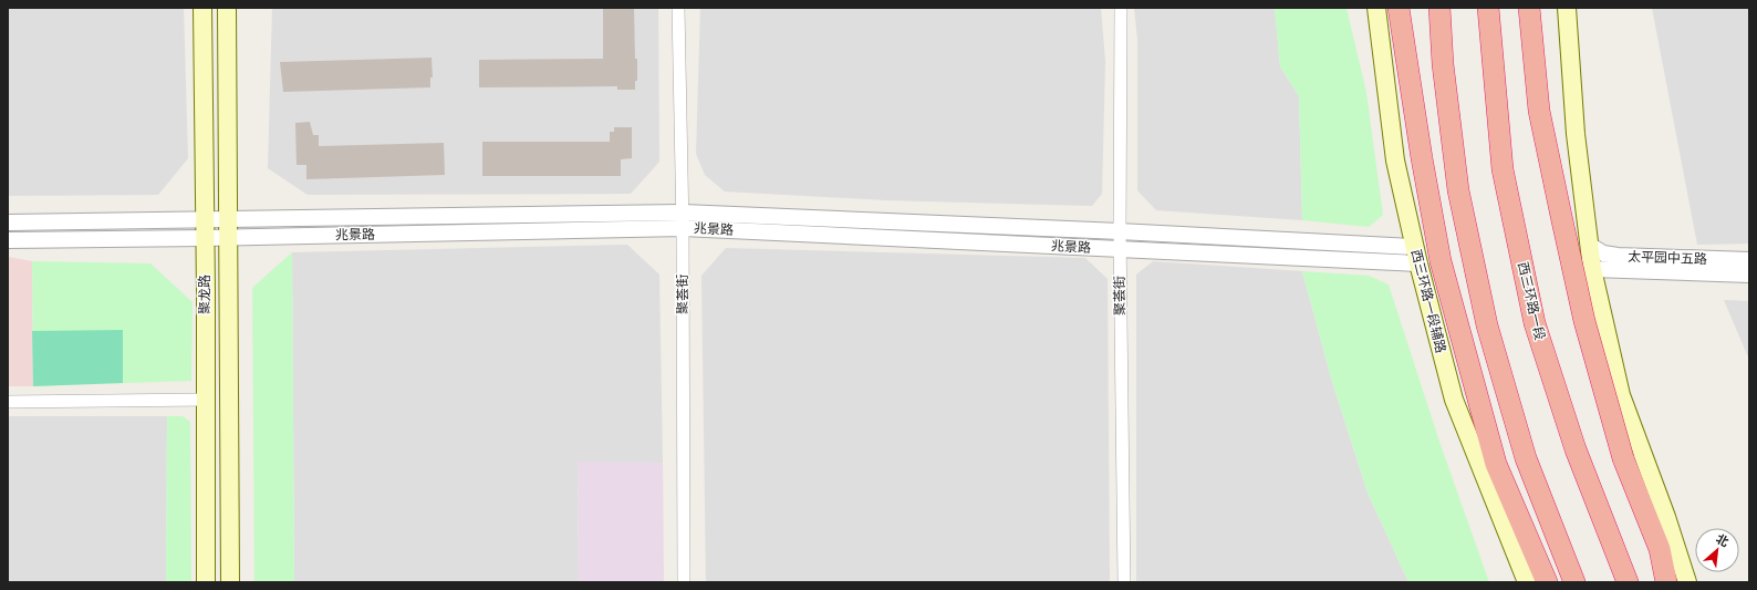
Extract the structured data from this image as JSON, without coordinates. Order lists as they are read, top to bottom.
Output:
{
  "streets": {
    "highway": ["西三环路一段"],
    "main road": ["聚龙路", "西三环路一段辅路"],
    "street": ["兆景路", "太平园中五路", "聚荟街"]
  },
  "crossings": [
    ["兆景路", "聚龙路"],
    ["兆景路", "聚荟街"],
    ["兆景路", "西三环路一段辅路"]
  ],
  "north": "top right"
}
